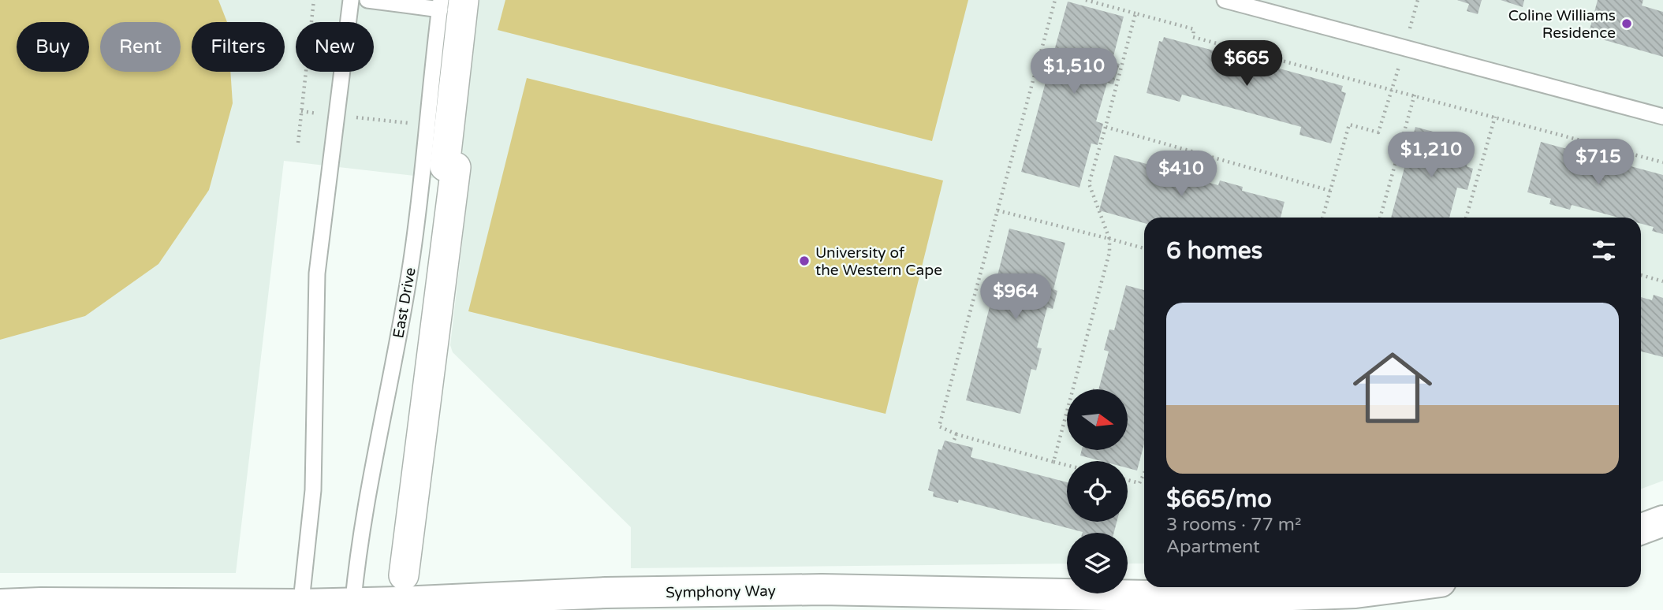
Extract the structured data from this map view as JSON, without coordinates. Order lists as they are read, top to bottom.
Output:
{
  "streets": {
    "main road": ["Symphony Way"],
    "lane": ["East Drive"]
  },
  "crossings": [
    ["East Drive", "Symphony Way"]
  ],
  "places": ["Coline Williams Residence", "University of the Western Cape"],
  "north": "right",
  "page": {
    "chip": [
      "Buy",
      "Rent",
      "Filters",
      "New"
    ],
    "price": [
      "$665",
      "$1,510",
      "$1,210",
      "$715",
      "$410",
      "$964"
    ],
    "heading": "6 homes",
    "list": [
      {
        "name": "$665/mo",
        "note": "3 rooms · 77 m² · Apartment"
      }
    ]
  }
}
